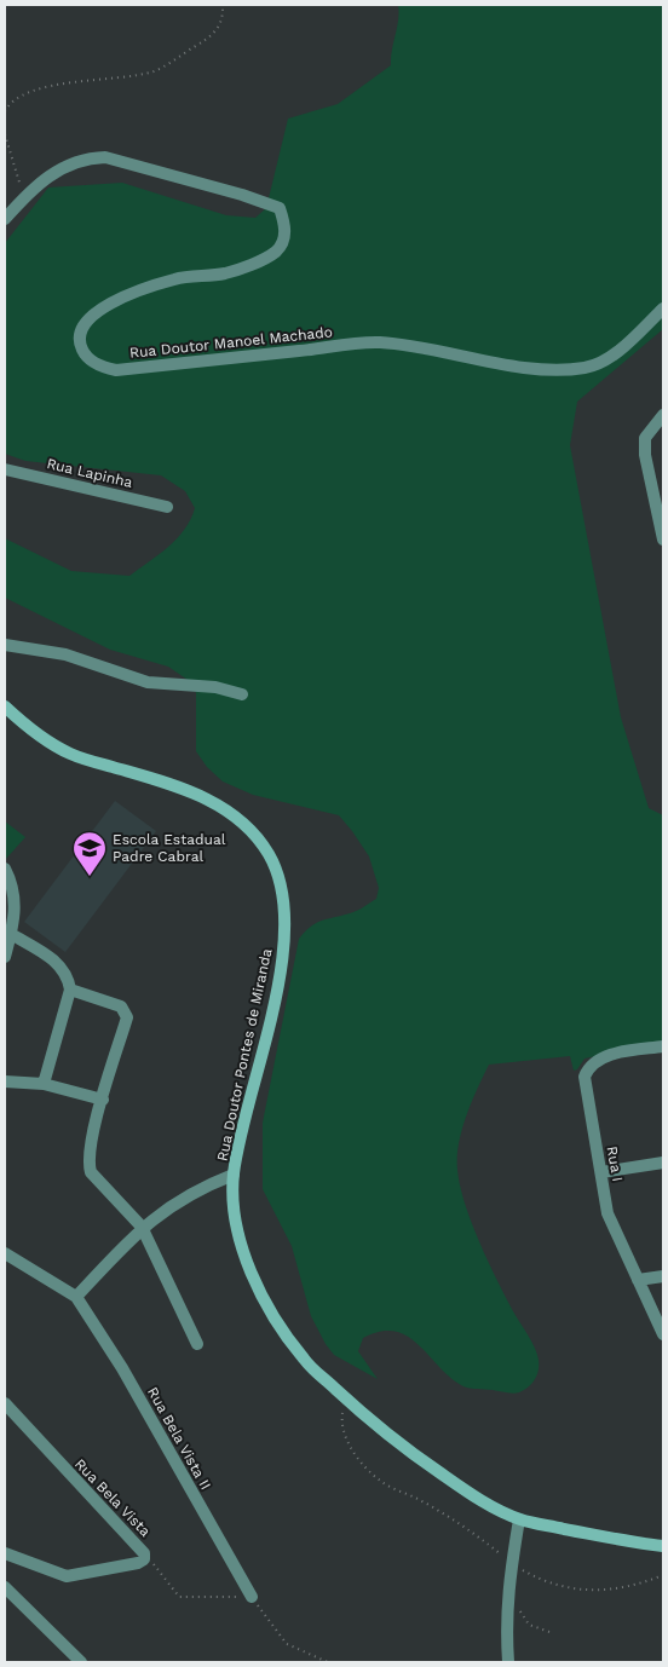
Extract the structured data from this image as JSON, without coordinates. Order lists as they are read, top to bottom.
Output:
{
  "streets": {
    "street": [
      "Rua Doutor Manoel Machado",
      "Rua Lapinha",
      "Rua Doutor Pontes de Miranda",
      "Rua I",
      "Rua Bela Vista II",
      "Rua Bela Vista"
    ]
  },
  "places": {
    "school or university": ["Escola Estadual Padre Cabral"]
  }
}
